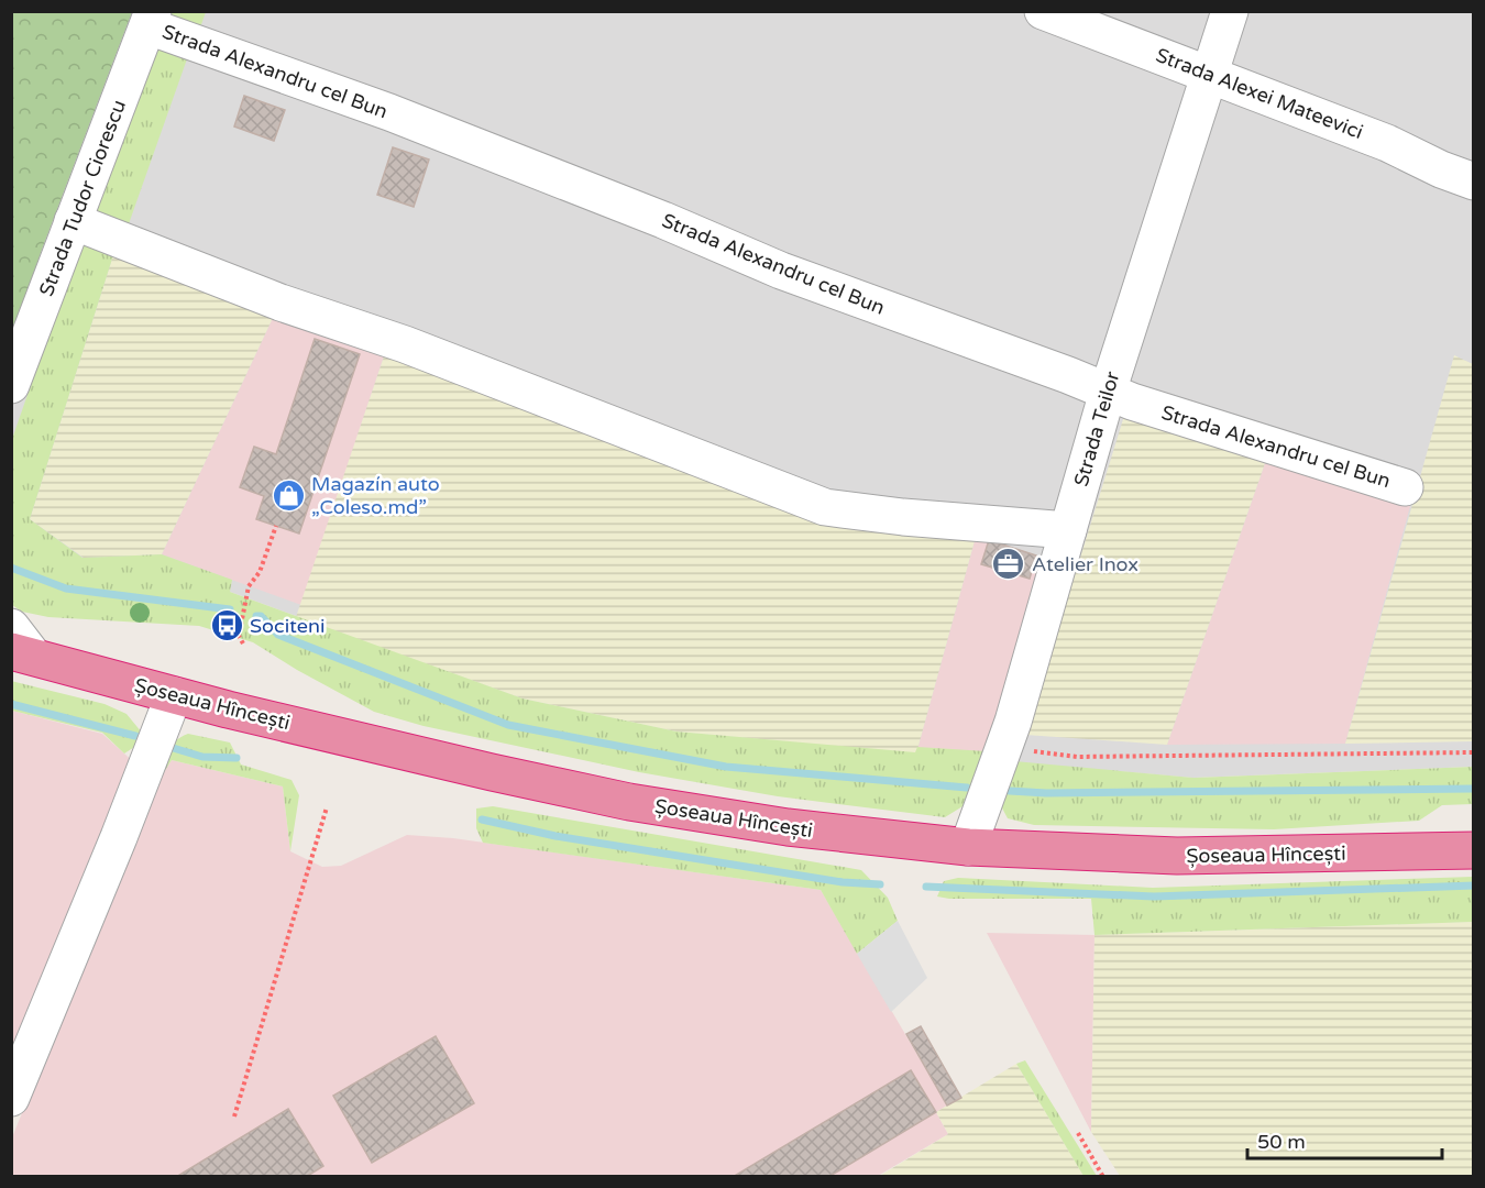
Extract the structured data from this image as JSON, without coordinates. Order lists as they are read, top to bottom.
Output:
{
  "streets": {
    "highway": ["Șoseaua Hîncești"],
    "street": [
      "Strada Alexandru cel Bun",
      "Strada Alexei Mateevici",
      "Strada Tudor Ciorescu",
      "Strada Teilor"
    ]
  },
  "crossings": [
    ["Strada Alexandru cel Bun", "Strada Tudor Ciorescu"],
    ["Strada Alexandru cel Bun", "Strada Teilor"],
    ["Strada Alexei Mateevici", "Strada Teilor"],
    ["Strada Teilor", "Șoseaua Hîncești"]
  ],
  "places": {
    "shop": ["Magazín auto „Coleso.md”"],
    "office": ["Atelier Inox"],
    "bus stop": ["Sociteni"]
  },
  "scale_bar": "50 m"
}
